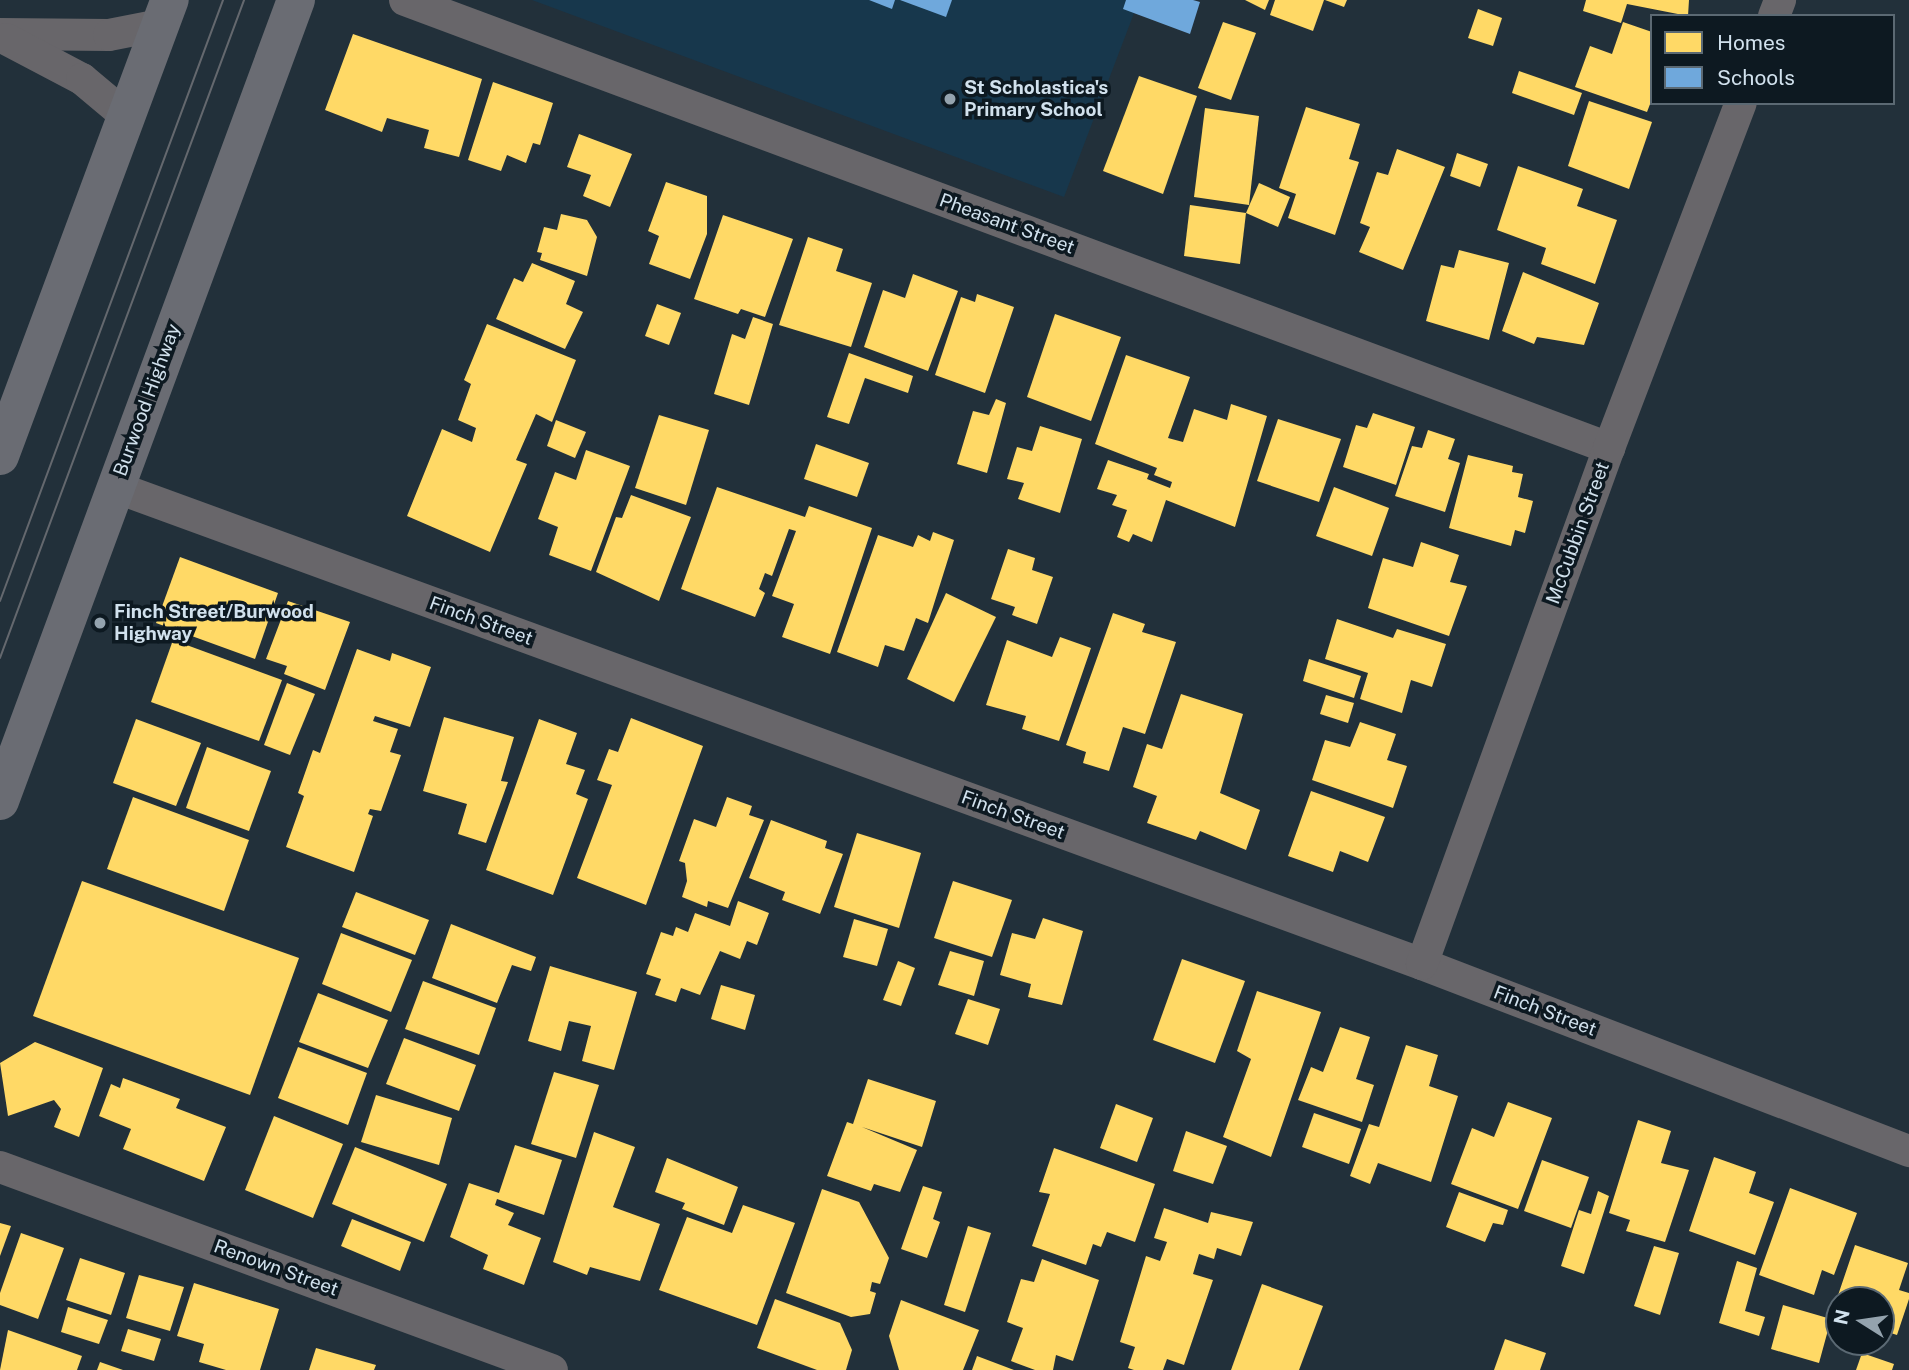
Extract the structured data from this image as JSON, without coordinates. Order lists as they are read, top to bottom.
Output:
{
  "streets": {
    "highway": ["Burwood Highway"],
    "street": [
      "Pheasant Street",
      "McCubbin Street",
      "Finch Street",
      "Renown Street"
    ]
  },
  "crossings": [
    ["Pheasant Street", "McCubbin Street"],
    ["Burwood Highway", "Finch Street"],
    ["McCubbin Street", "Finch Street"]
  ],
  "places": ["St Scholastica's Primary School", "Finch Street/Burwood Highway"],
  "legend": ["Homes", "Schools"],
  "north": "left"
}
